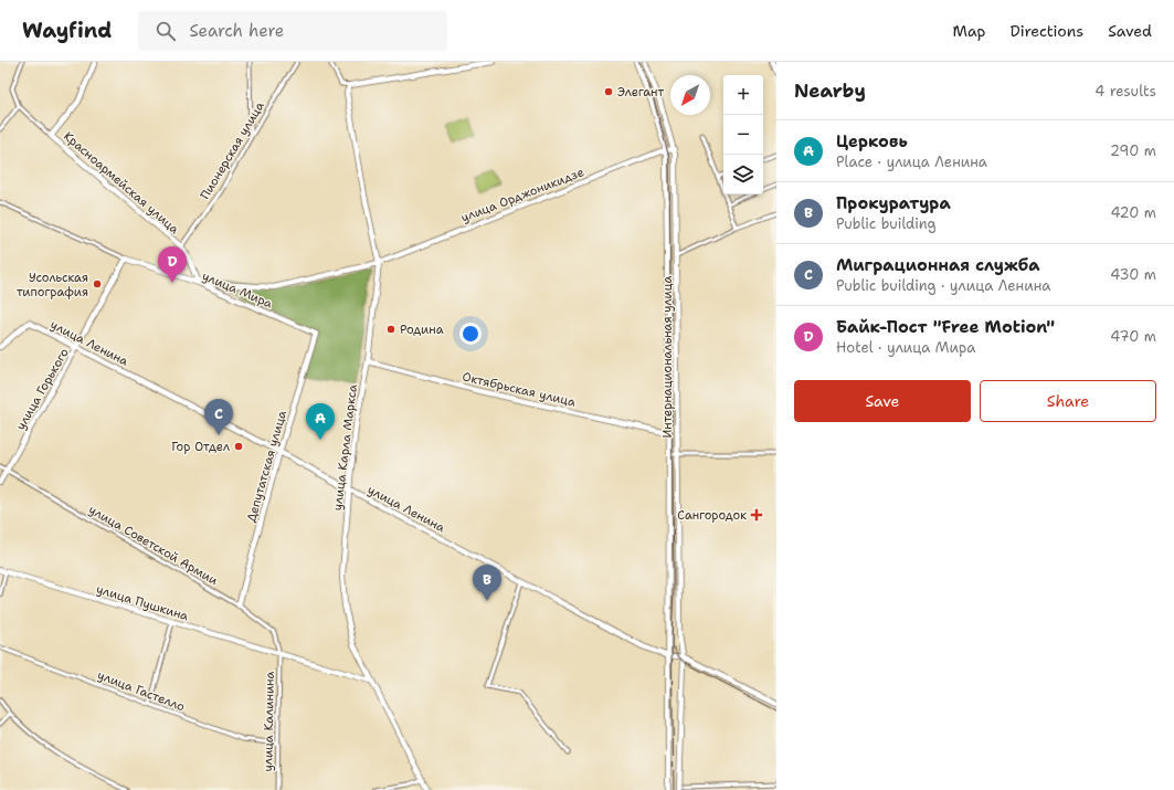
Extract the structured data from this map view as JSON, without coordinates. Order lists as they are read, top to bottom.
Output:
{
  "streets": {
    "street": [
      "Пионерская улица",
      "Красноармейская улица",
      "улица Орджоникидзе",
      "улица Мира",
      "улица Ленина",
      "Интернациональная улица",
      "улица Горького",
      "Октябрьская улица",
      "улица Карла Маркса",
      "Депутатская улица",
      "улица Советской Армии",
      "улица Пушкина",
      "улица Гастелло",
      "улица Калинина"
    ]
  },
  "crossings": [
    ["Пионерская улица", "Красноармейская улица"],
    ["Красноармейская улица", "улица Орджоникидзе"],
    ["Красноармейская улица", "улица Мира"],
    ["улица Орджоникидзе", "улица Мира"],
    ["улица Орджоникидзе", "Интернациональная улица"],
    ["улица Орджоникидзе", "улица Карла Маркса"],
    ["улица Мира", "улица Горького"],
    ["улица Мира", "Депутатская улица"],
    ["улица Ленина", "Интернациональная улица"],
    ["улица Ленина", "улица Горького"],
    ["улица Ленина", "улица Карла Маркса"],
    ["улица Ленина", "Депутатская улица"],
    ["Интернациональная улица", "Октябрьская улица"],
    ["улица Горького", "улица Советской Армии"],
    ["Октябрьская улица", "улица Карла Маркса"],
    ["улица Карла Маркса", "улица Пушкина"],
    ["Депутатская улица", "улица Советской Армии"],
    ["улица Советской Армии", "улица Пушкина"],
    ["улица Советской Армии", "улица Калинина"],
    ["улица Пушкина", "улица Калинина"],
    ["улица Гастелло", "улица Калинина"]
  ],
  "places": {
    "other": [
      "Элегант",
      "Усольская типография",
      "Родина",
      "Гор Отдел"
    ],
    "health": ["Сангородок"]
  },
  "north": "bottom left",
  "page": {
    "header": "Wayfind",
    "search": "Search here",
    "nav": ["Map", "Directions", "Saved"],
    "heading": ["Nearby", "4 results"],
    "map_buttons": ["+", "−"],
    "list": [
      {
        "mark": "A",
        "name": "Церковь",
        "note": "Place · улица Ленина",
        "value": "290 m"
      },
      {
        "mark": "B",
        "name": "Прокуратура",
        "note": "Public building",
        "value": "420 m"
      },
      {
        "mark": "C",
        "name": "Миграционная служба",
        "note": "Public building · улица Ленина",
        "value": "430 m"
      },
      {
        "mark": "D",
        "name": "Байк-Пост \"Free Motion\"",
        "note": "Hotel · улица Мира",
        "value": "470 m"
      }
    ],
    "pins": [
      "D",
      "C",
      "A",
      "B"
    ],
    "buttons": ["Save", "Share"]
  }
}
